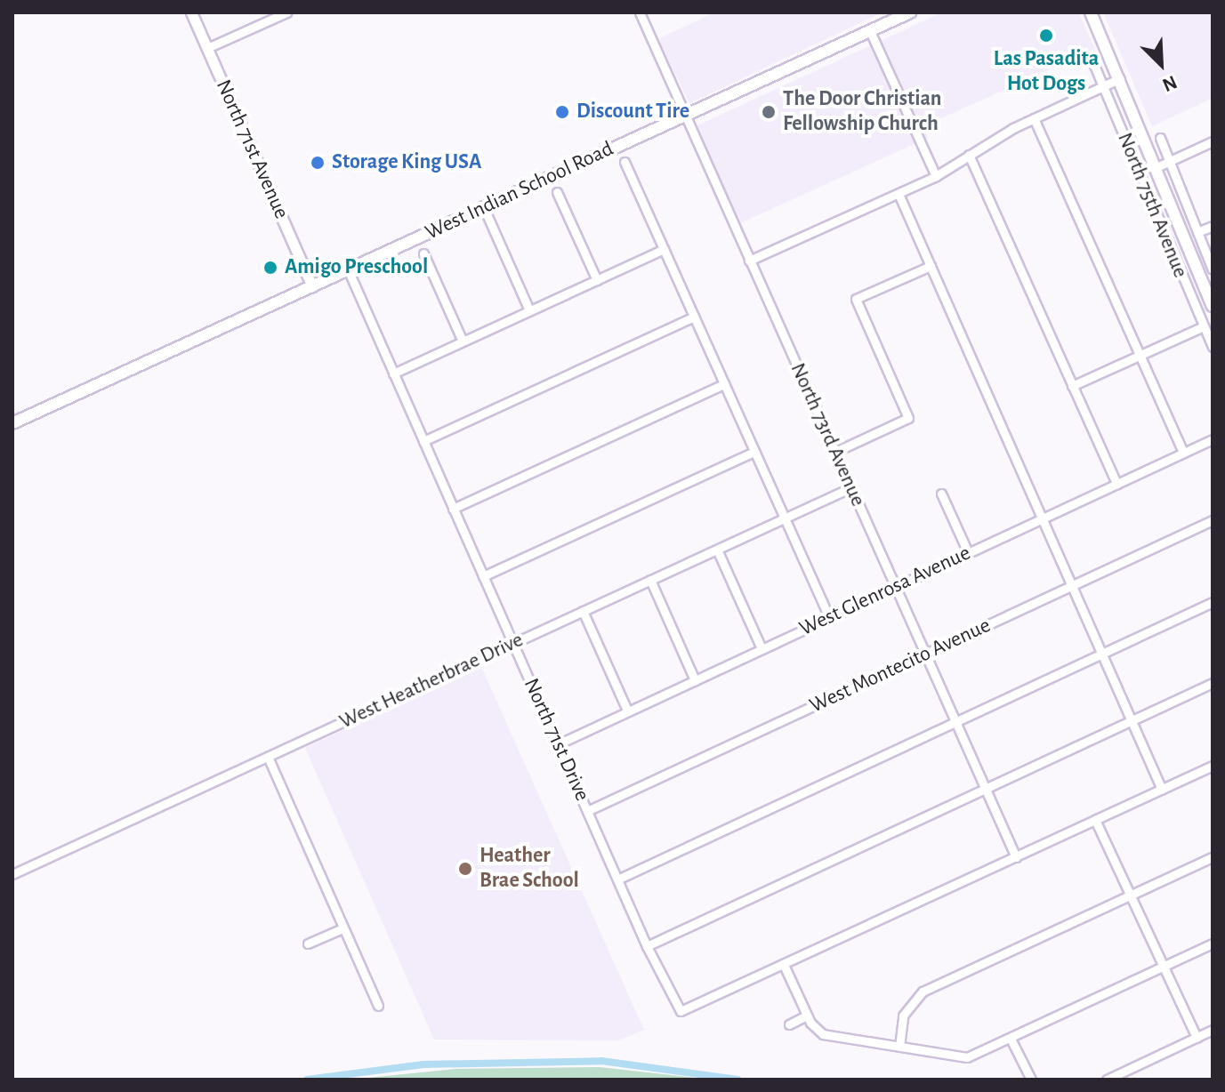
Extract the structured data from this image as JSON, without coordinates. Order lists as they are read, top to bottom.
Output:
{
  "streets": {
    "main road": ["West Indian School Road", "North 75th Avenue"],
    "street": [
      "North 71st Avenue",
      "North 73rd Avenue",
      "West Glenrosa Avenue",
      "West Montecito Avenue",
      "West Heatherbrae Drive",
      "North 71st Drive"
    ]
  },
  "crossings": [
    ["North 71st Avenue", "West Indian School Road"],
    ["West Indian School Road", "North 73rd Avenue"],
    ["West Indian School Road", "North 71st Drive"],
    ["North 73rd Avenue", "West Glenrosa Avenue"],
    ["North 73rd Avenue", "West Montecito Avenue"],
    ["North 73rd Avenue", "West Heatherbrae Drive"],
    ["West Glenrosa Avenue", "North 71st Drive"],
    ["West Montecito Avenue", "North 71st Drive"],
    ["West Heatherbrae Drive", "North 71st Drive"]
  ],
  "places": [
    "Las Pasadita Hot Dogs",
    "Discount Tire",
    "The Door Christian Fellowship Church",
    "Storage King USA",
    "Amigo Preschool",
    "Heather Brae School"
  ],
  "north": "bottom right"
}
